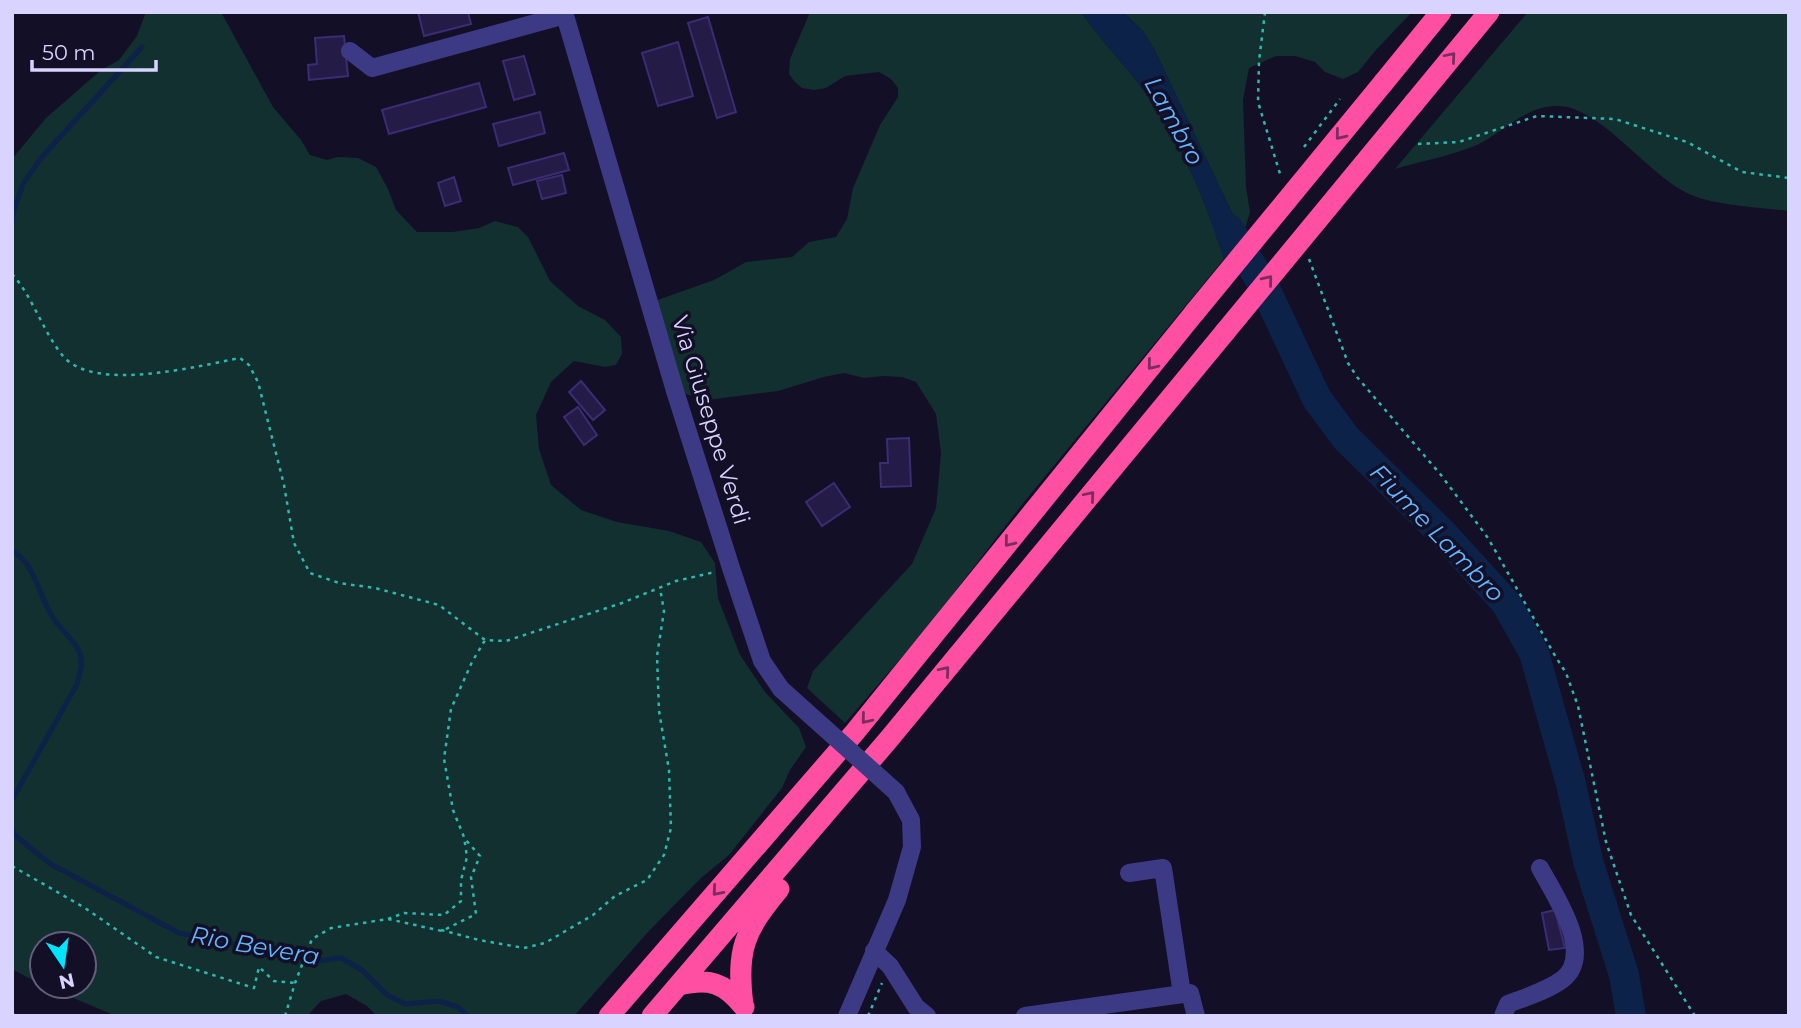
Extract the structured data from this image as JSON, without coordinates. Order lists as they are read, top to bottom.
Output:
{
  "streets": {
    "street": ["Via Giuseppe Verdi"]
  },
  "water": ["Lambro", "Fiume Lambro", "Rio Bevera"],
  "scale_bar": "50 m",
  "north": "bottom"
}
